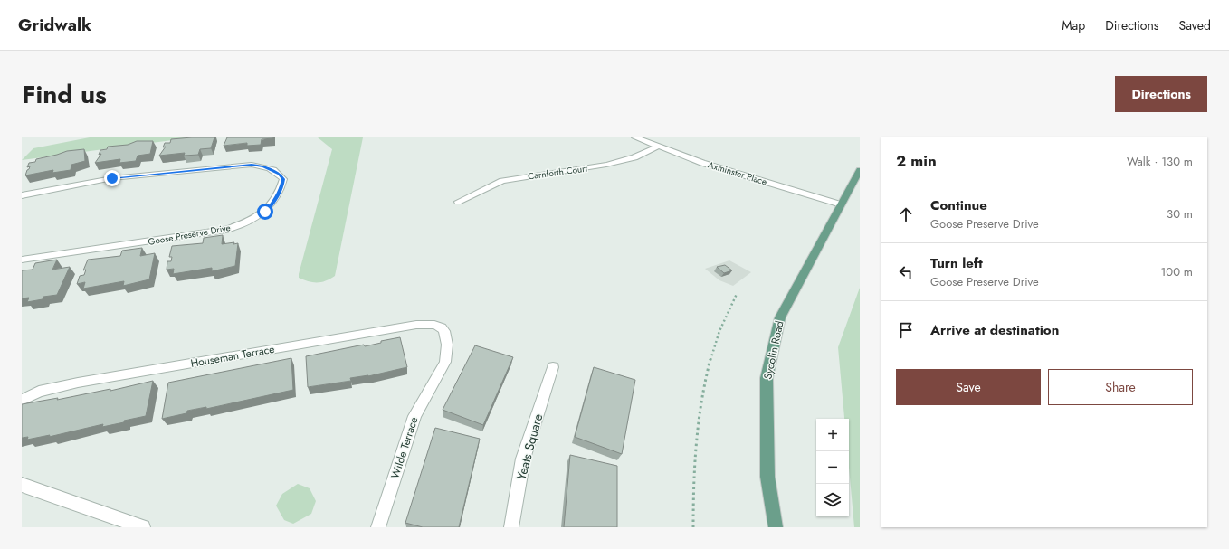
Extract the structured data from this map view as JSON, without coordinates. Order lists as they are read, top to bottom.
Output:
{
  "streets": {
    "main road": ["Sycolin Road"],
    "street": [
      "Carnforth Court",
      "Axminster Place",
      "Goose Preserve Drive",
      "Houseman Terrace",
      "Yeats Square",
      "Wilde Terrace"
    ]
  },
  "crossings": [
    ["Carnforth Court", "Axminster Place"],
    ["Axminster Place", "Sycolin Road"],
    ["Houseman Terrace", "Wilde Terrace"]
  ],
  "page": {
    "header": "Gridwalk",
    "nav": ["Map", "Directions", "Saved"],
    "title": "Find us",
    "buttons": [
      "Directions",
      ["Save", "Share"]
    ],
    "heading": ["2 min", "Walk · 130 m"],
    "list": [
      ["Continue", "Goose Preserve Drive", "30 m"],
      ["Turn left", "Goose Preserve Drive", "100 m"],
      "Arrive at destination"
    ],
    "map_buttons": ["+", "−"]
  }
}
